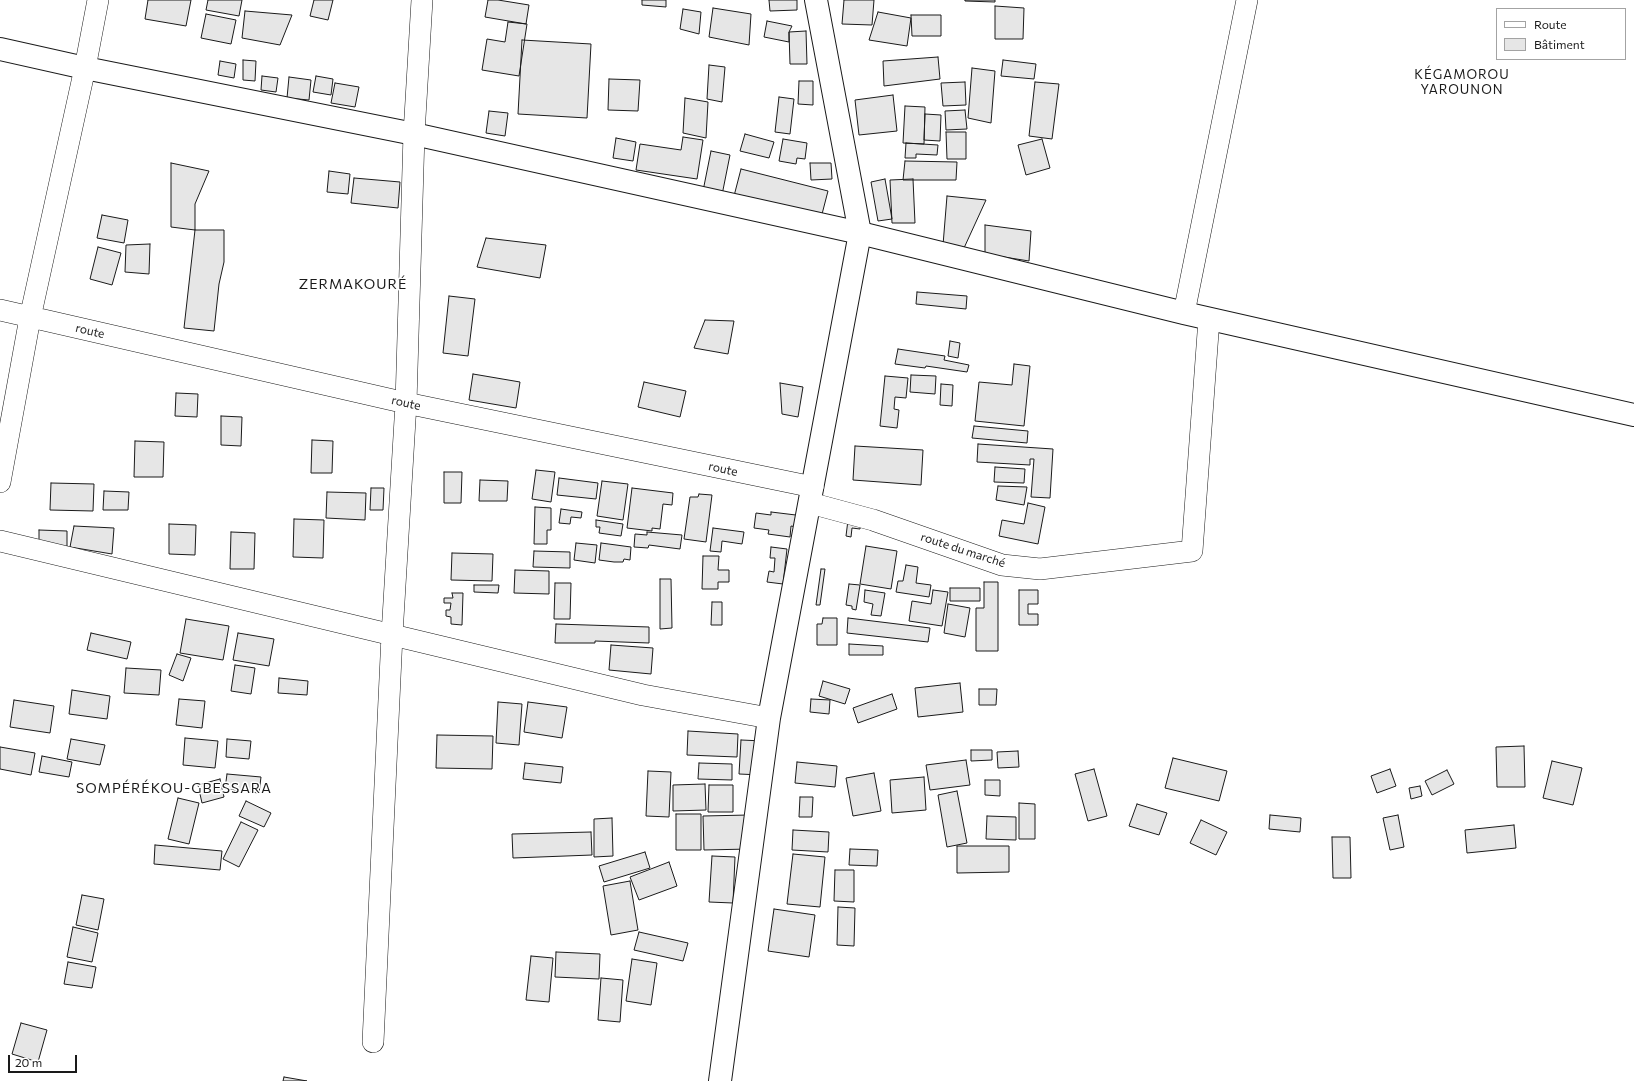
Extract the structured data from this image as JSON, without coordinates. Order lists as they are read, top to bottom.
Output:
{
  "streets": {
    "street": ["route", "route du marché"]
  },
  "crossings": [
    ["route", "route du marché"]
  ],
  "districts": ["KÉGAMOROU YAROUNON", "ZERMAKOURÉ", "SOMPÉRÉKOU-GBESSARA"],
  "legend": ["Route", "Bâtiment"],
  "scale_bar": "20 m"
}
